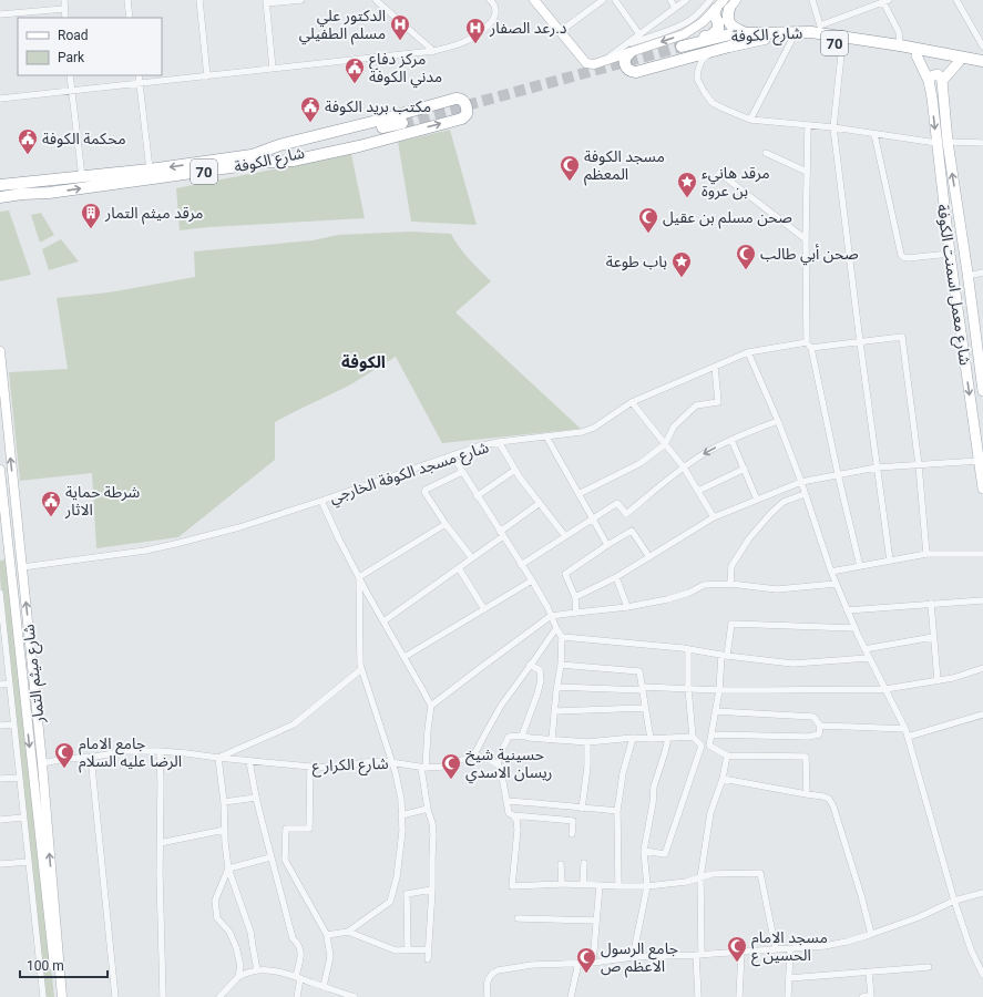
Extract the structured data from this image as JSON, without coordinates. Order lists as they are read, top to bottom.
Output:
{
  "streets": {
    "highway": ["شارع الكوفة", "70"],
    "main road": ["شارع معمل اسمنت الكوفة"],
    "street": ["شارع مسجد الكوفة الخارجي", "شارع ميثم التمار", "شارع الكرار ع"]
  },
  "crossings": [
    ["شارع الكوفة", "شارع معمل اسمنت الكوفة"],
    ["شارع مسجد الكوفة الخارجي", "شارع ميثم التمار"],
    ["شارع ميثم التمار", "شارع الكرار ع"]
  ],
  "districts": ["الكوفة"],
  "places": {
    "hospital": ["الدكتور علي مسلم الطفيلي", "د.رعد الصفار"],
    "public building": [
      "مركز دفاع مدني الكوفة",
      "مكتب بريد الكوفة",
      "محكمة الكوفة",
      "شرطة حماية الاثار"
    ],
    "mosque": [
      "مسجد الكوفة المعظم",
      "صحن مسلم بن عقيل",
      "صحن أبي طالب",
      "جامع الامام الرضا عليه السلام",
      "حسينية شيخ ريسان الاسدي",
      "مسجد الامام الحسين ع",
      "جامع الرسول الاعظم ص"
    ],
    "place": ["مرقد هانيء بن عروة", "باب طوعة"],
    "building": ["مرقد ميثم التمار"]
  },
  "legend": ["Road", "Park"],
  "scale_bar": "100 m"
}
